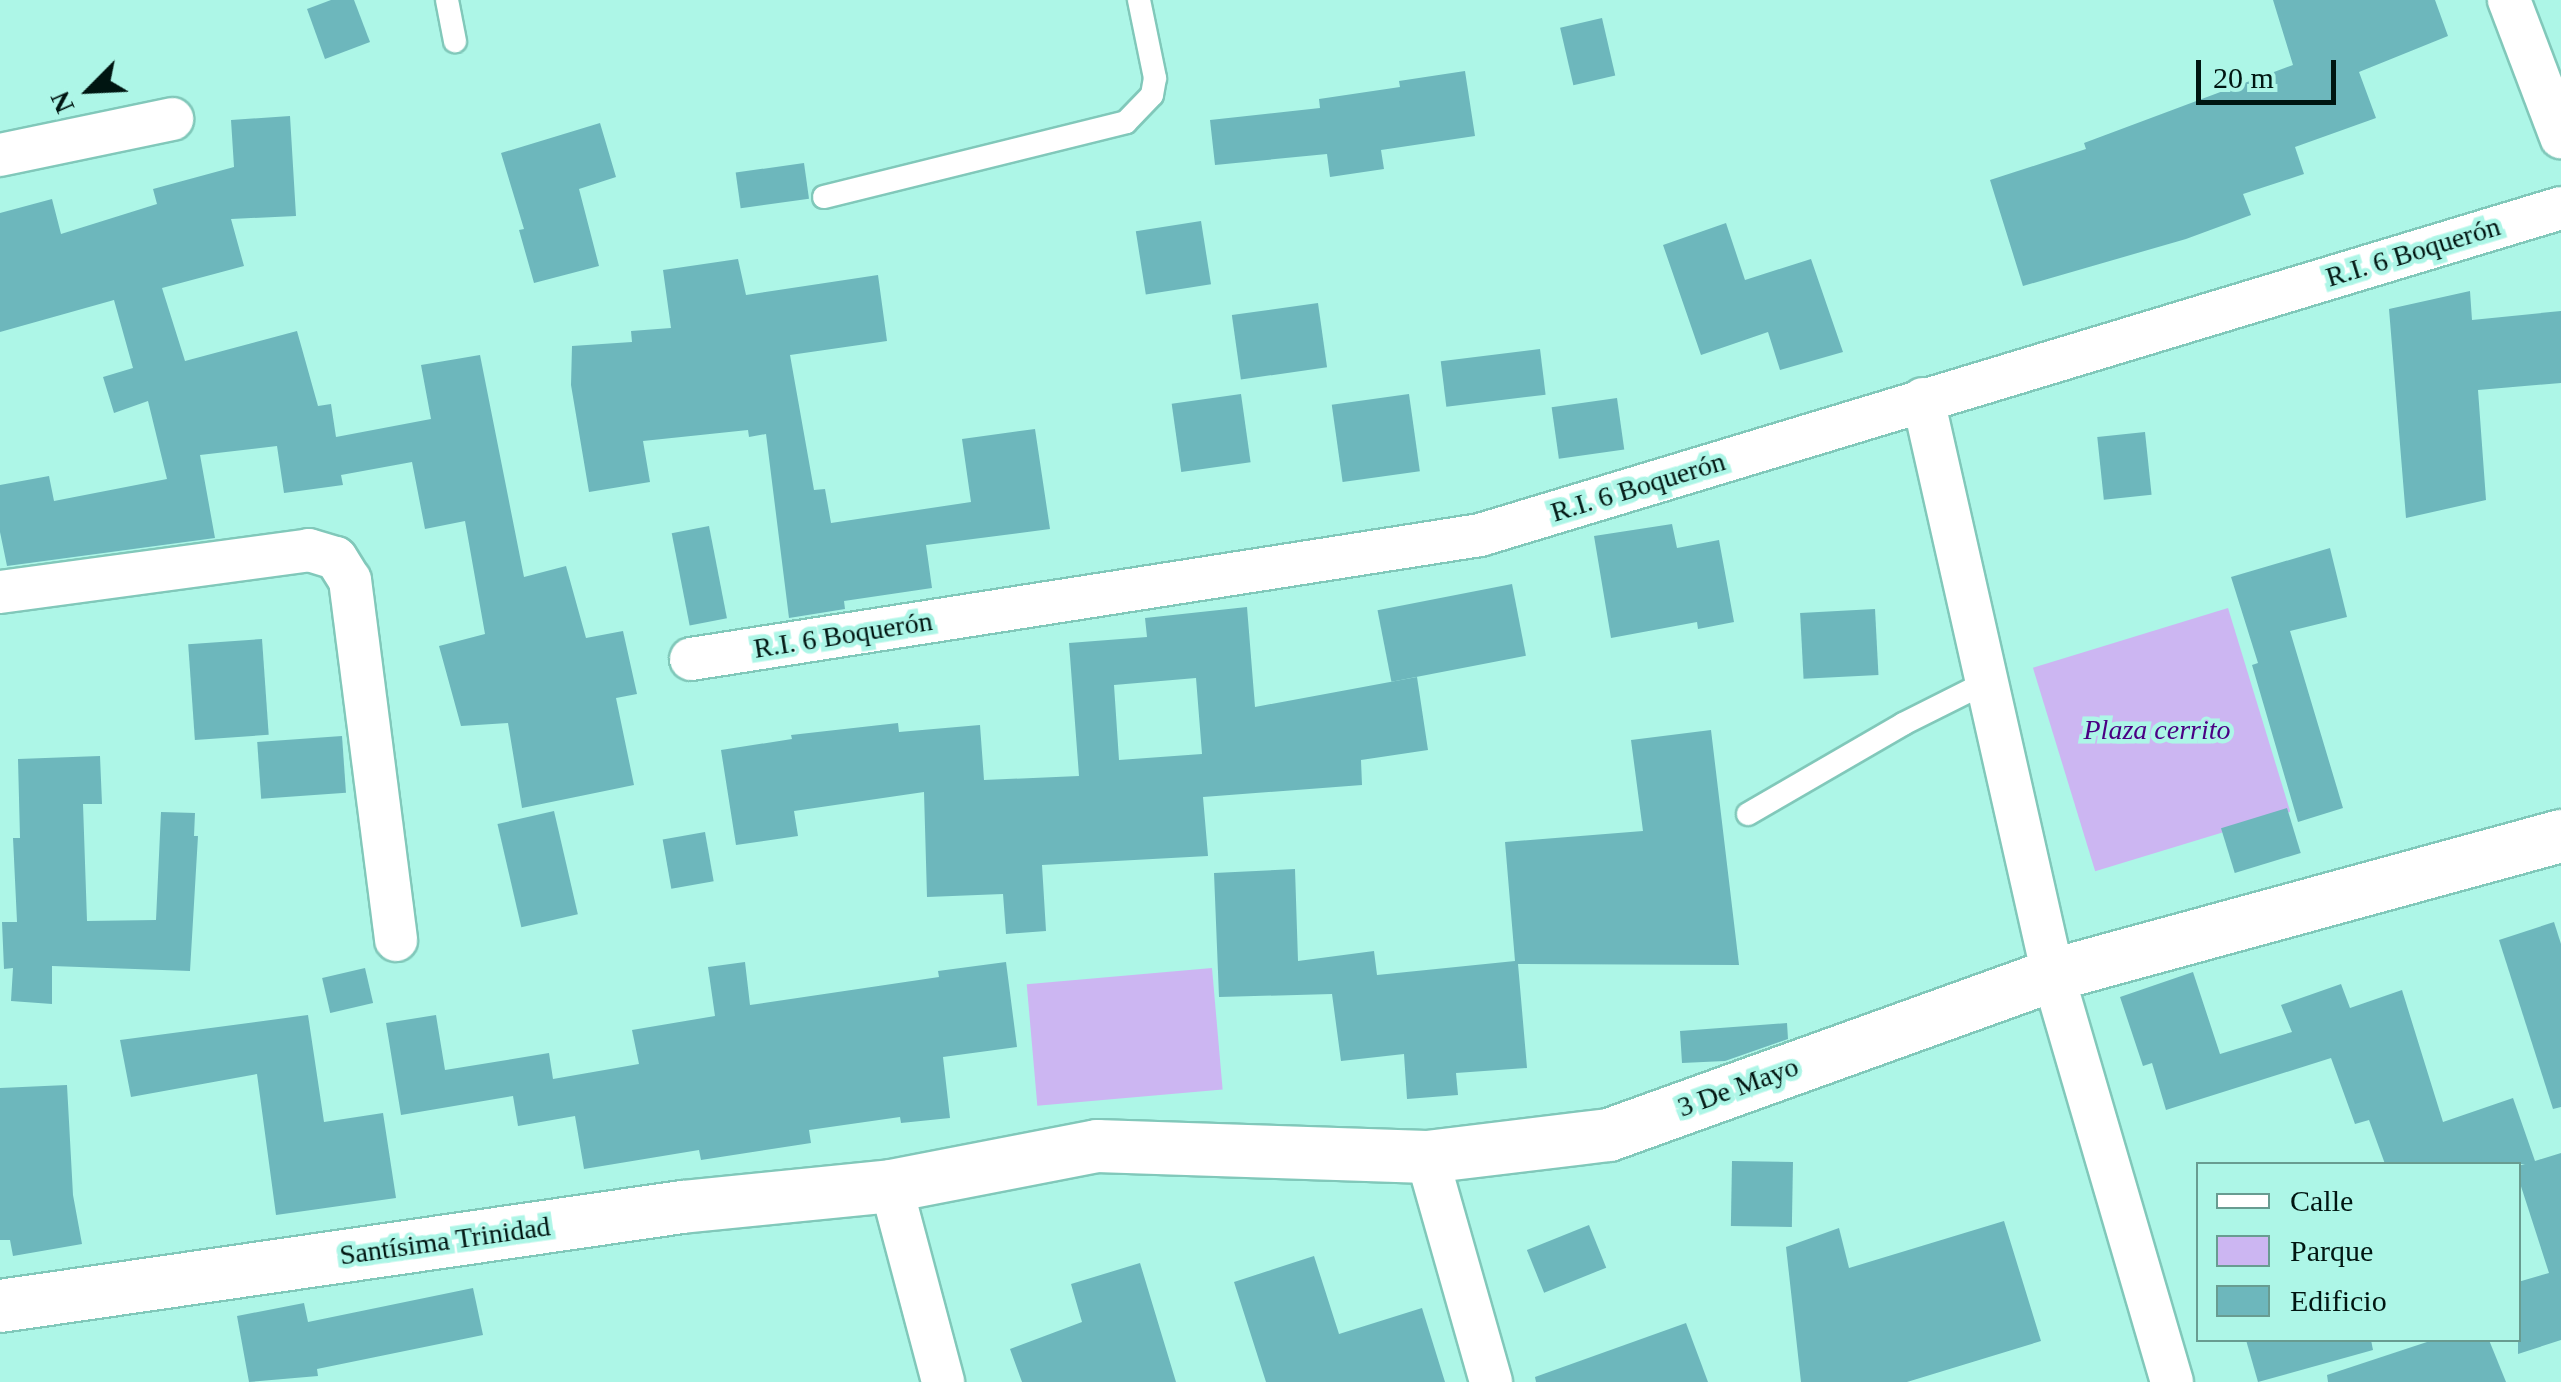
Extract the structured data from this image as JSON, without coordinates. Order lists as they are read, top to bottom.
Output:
{
  "streets": {
    "street": ["R.I. 6 Boquerón", "3 De Mayo", "Santísima Trinidad"]
  },
  "crossings": [
    ["3 De Mayo", "Santísima Trinidad"]
  ],
  "parks": ["Plaza cerrito"],
  "legend": ["Calle", "Parque", "Edificio"],
  "scale_bar": "20 m",
  "north": "bottom left"
}
